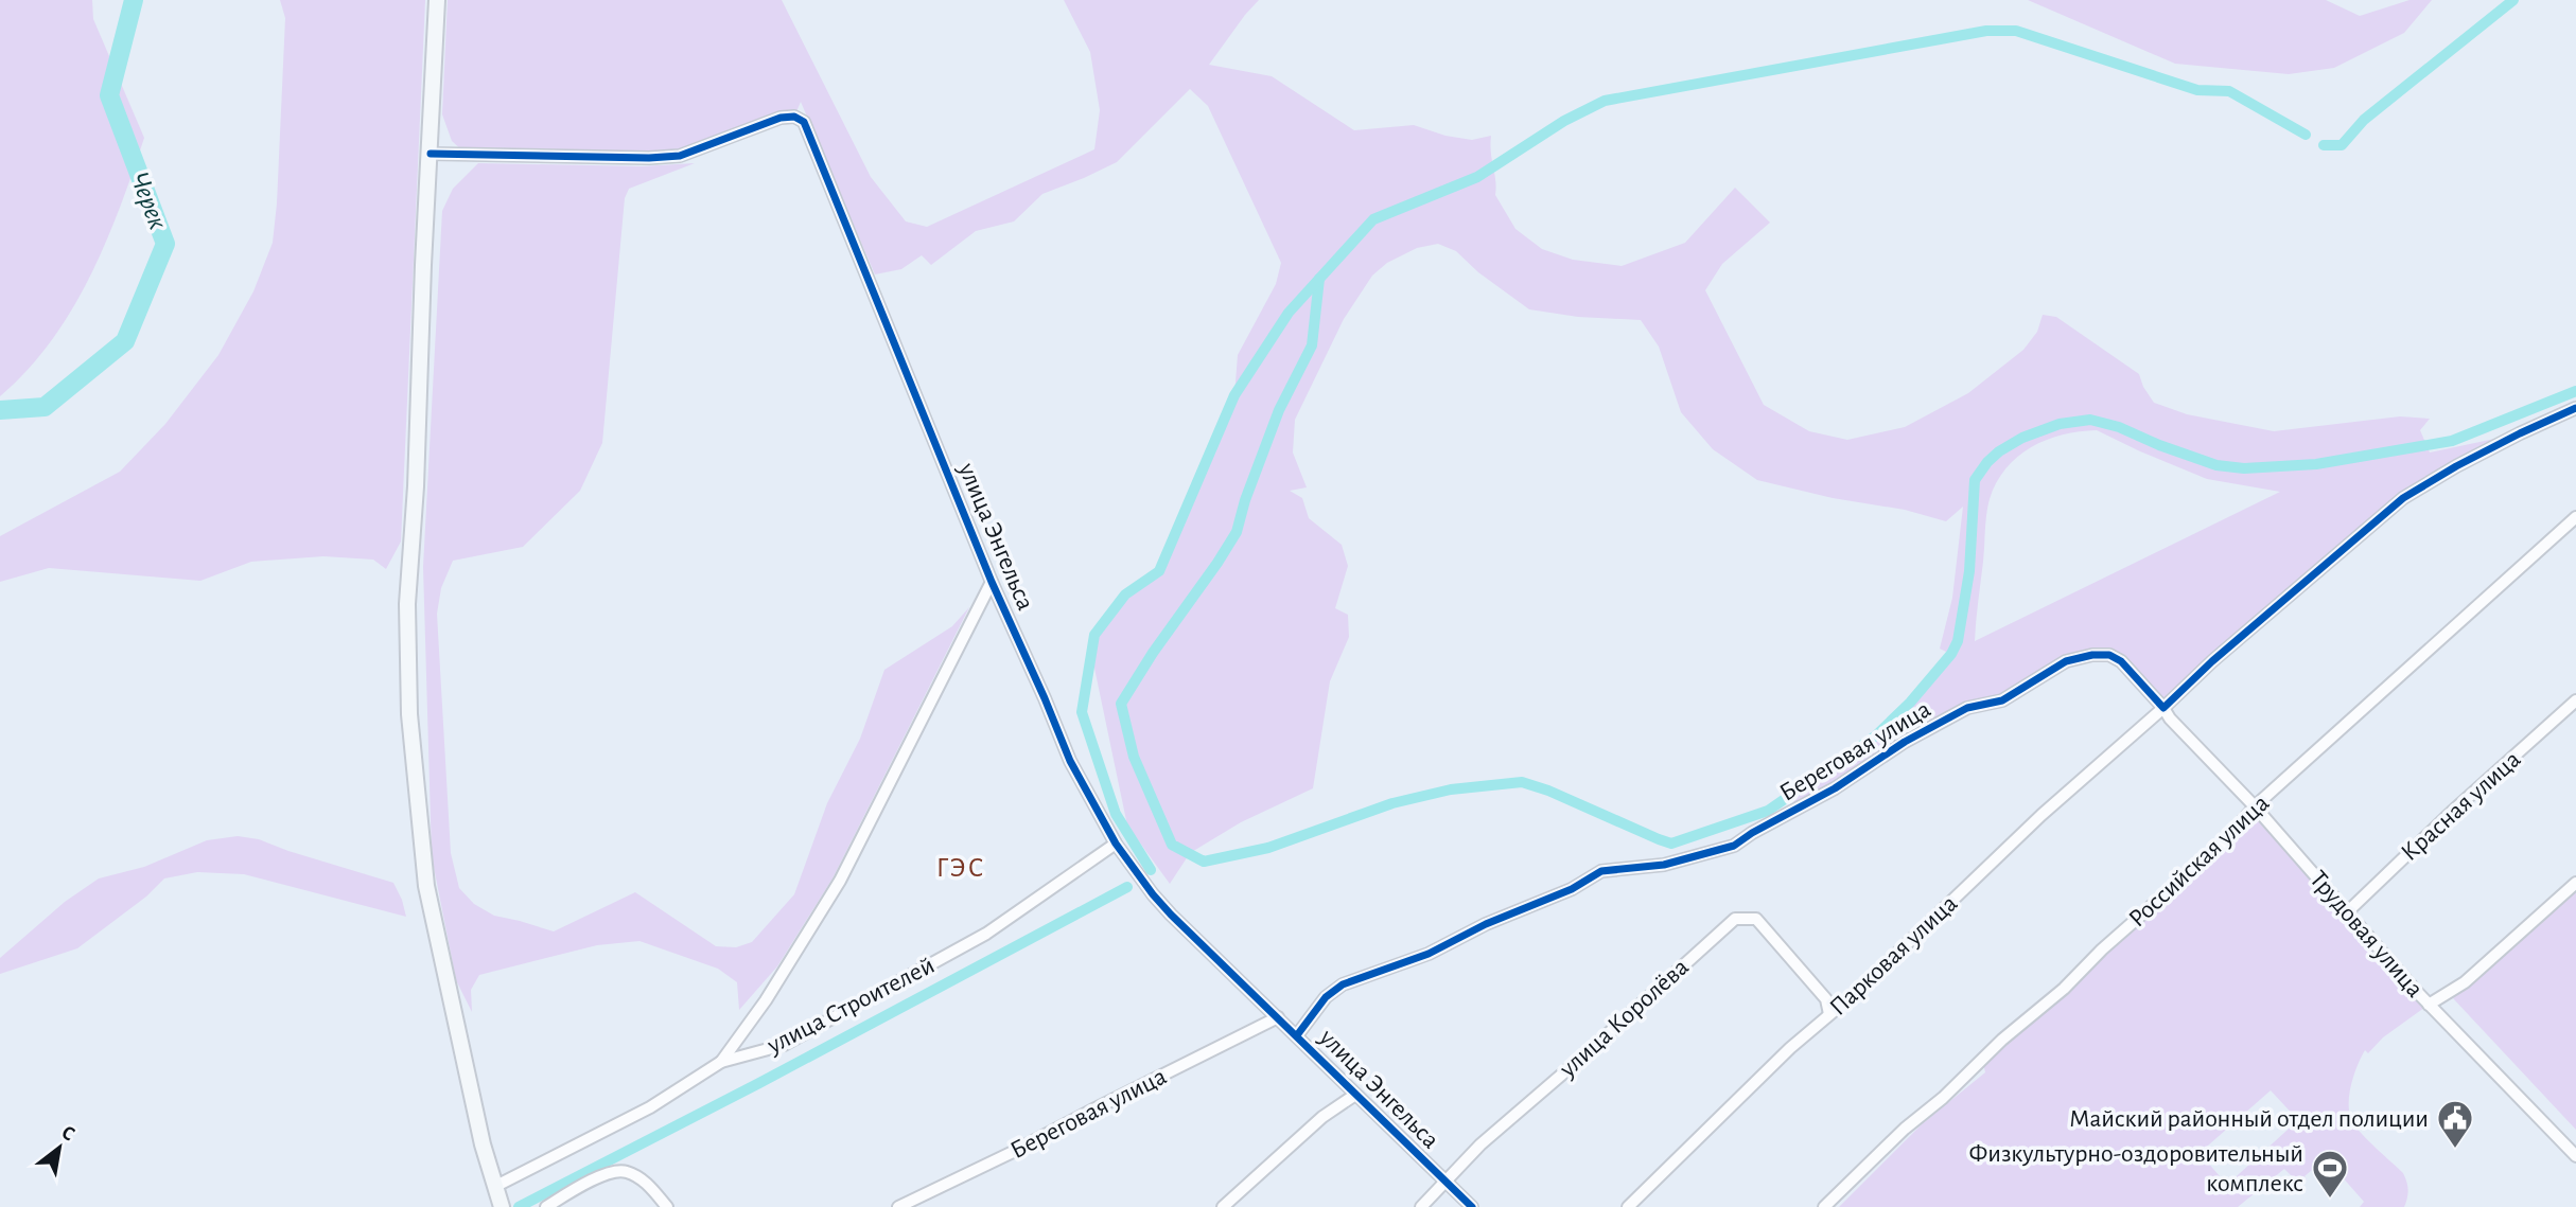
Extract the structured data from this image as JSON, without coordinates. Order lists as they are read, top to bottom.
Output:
{
  "streets": {
    "street": [
      "улица Энгельса",
      "Береговая улица",
      "Красная улица",
      "Российская улица",
      "Трудовая улица",
      "Парковая улица",
      "улица Строителей",
      "улица Королёва"
    ]
  },
  "crossings": [
    ["улица Энгельса", "Береговая улица"],
    ["улица Энгельса", "улица Строителей"],
    ["улица Энгельса", "улица Королёва"],
    ["Береговая улица", "Трудовая улица"],
    ["Береговая улица", "Парковая улица"],
    ["Красная улица", "Трудовая улица"],
    ["Российская улица", "Трудовая улица"],
    ["Трудовая улица", "Парковая улица"]
  ],
  "districts": ["ГЭС"],
  "water": ["Черек"],
  "places": {
    "public building": ["Майский районный отдел полиции"],
    "sports": ["Физкультурно-оздоровительный комплекс"]
  },
  "north": "top right"
}
